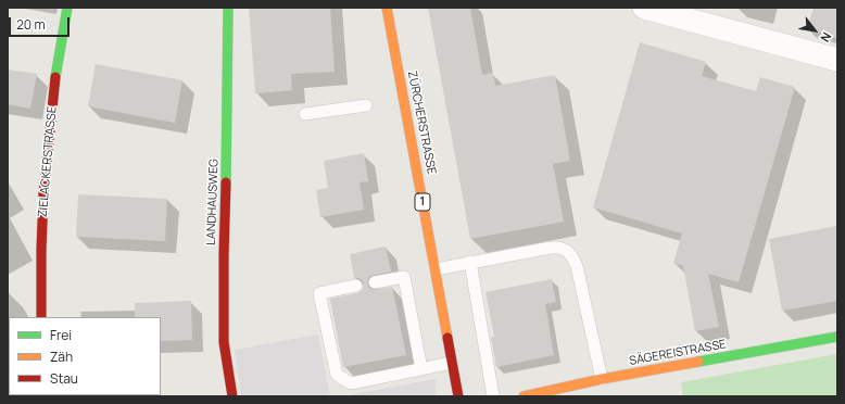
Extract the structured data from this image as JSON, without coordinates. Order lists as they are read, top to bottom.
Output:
{
  "streets": {
    "street": [
      "ZÜRCHERSTRASSE",
      "ZIELACKERSTRASSE",
      "LANDHAUSWEG",
      "1",
      "SÄGEREISTRASSE"
    ]
  },
  "legend": ["Frei", "Zäh", "Stau"],
  "scale_bar": "20 m",
  "north": "bottom right"
}
